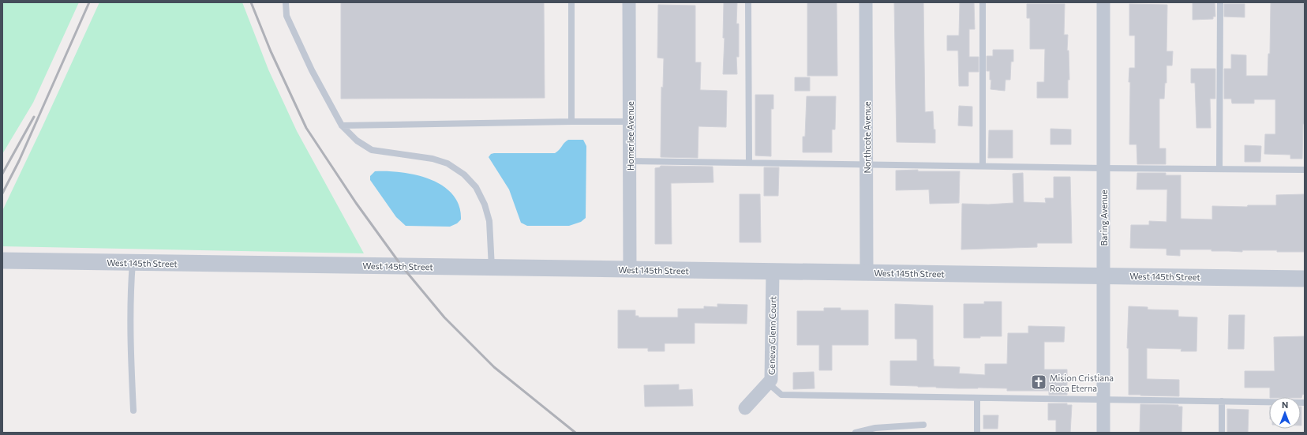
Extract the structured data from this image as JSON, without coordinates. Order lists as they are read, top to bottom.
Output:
{
  "streets": {
    "street": [
      "Homerlee Avenue",
      "Northcote Avenue",
      "Baring Avenue",
      "West 145th Street",
      "Geneva Glenn Court"
    ]
  },
  "crossings": [
    ["Homerlee Avenue", "West 145th Street"],
    ["Northcote Avenue", "West 145th Street"],
    ["Baring Avenue", "West 145th Street"],
    ["West 145th Street", "Geneva Glenn Court"]
  ],
  "places": {
    "church": ["Mision Cristiana Roca Eterna"]
  },
  "north": "top"
}
